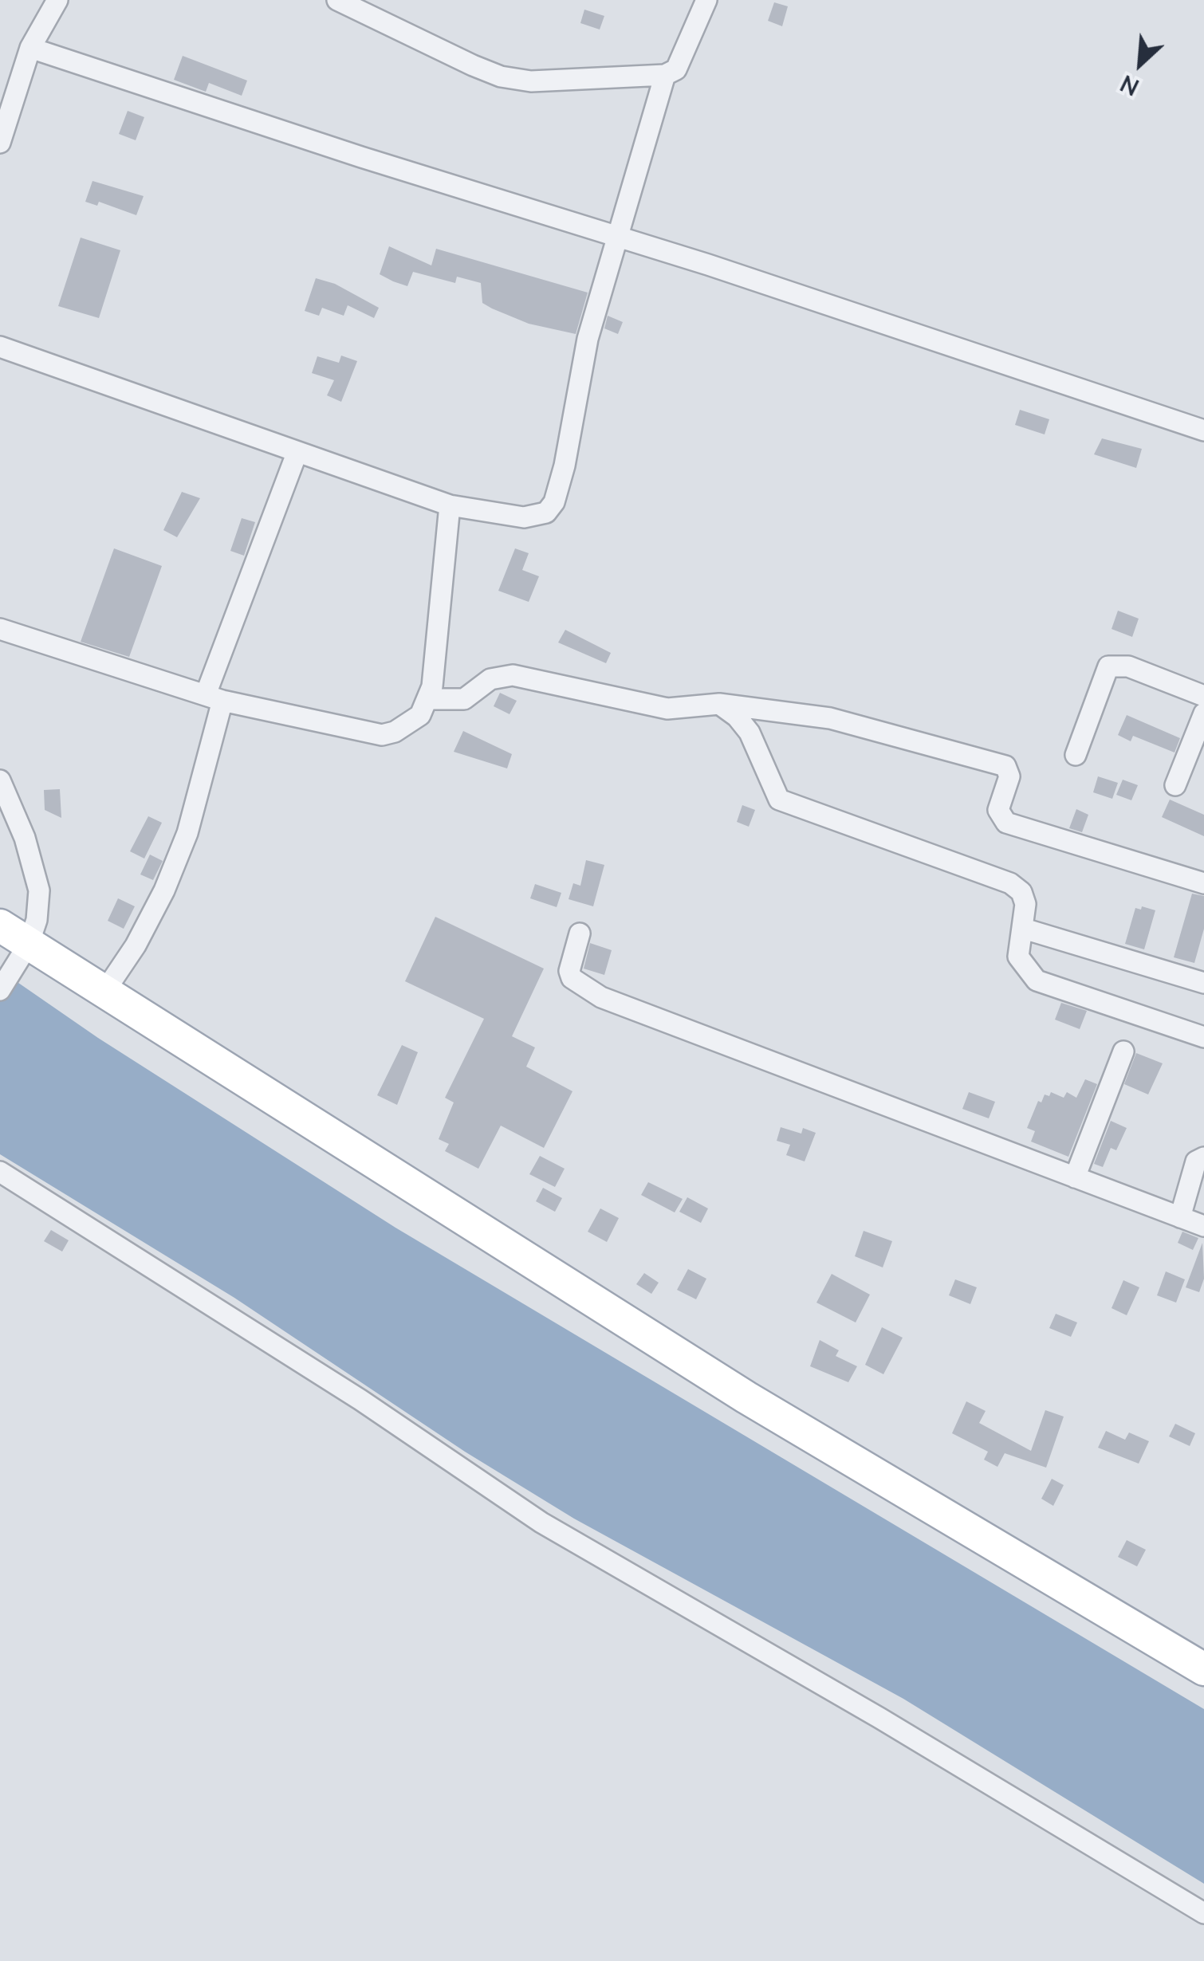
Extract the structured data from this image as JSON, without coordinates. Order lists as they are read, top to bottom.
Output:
{
  "north": "bottom left"
}
